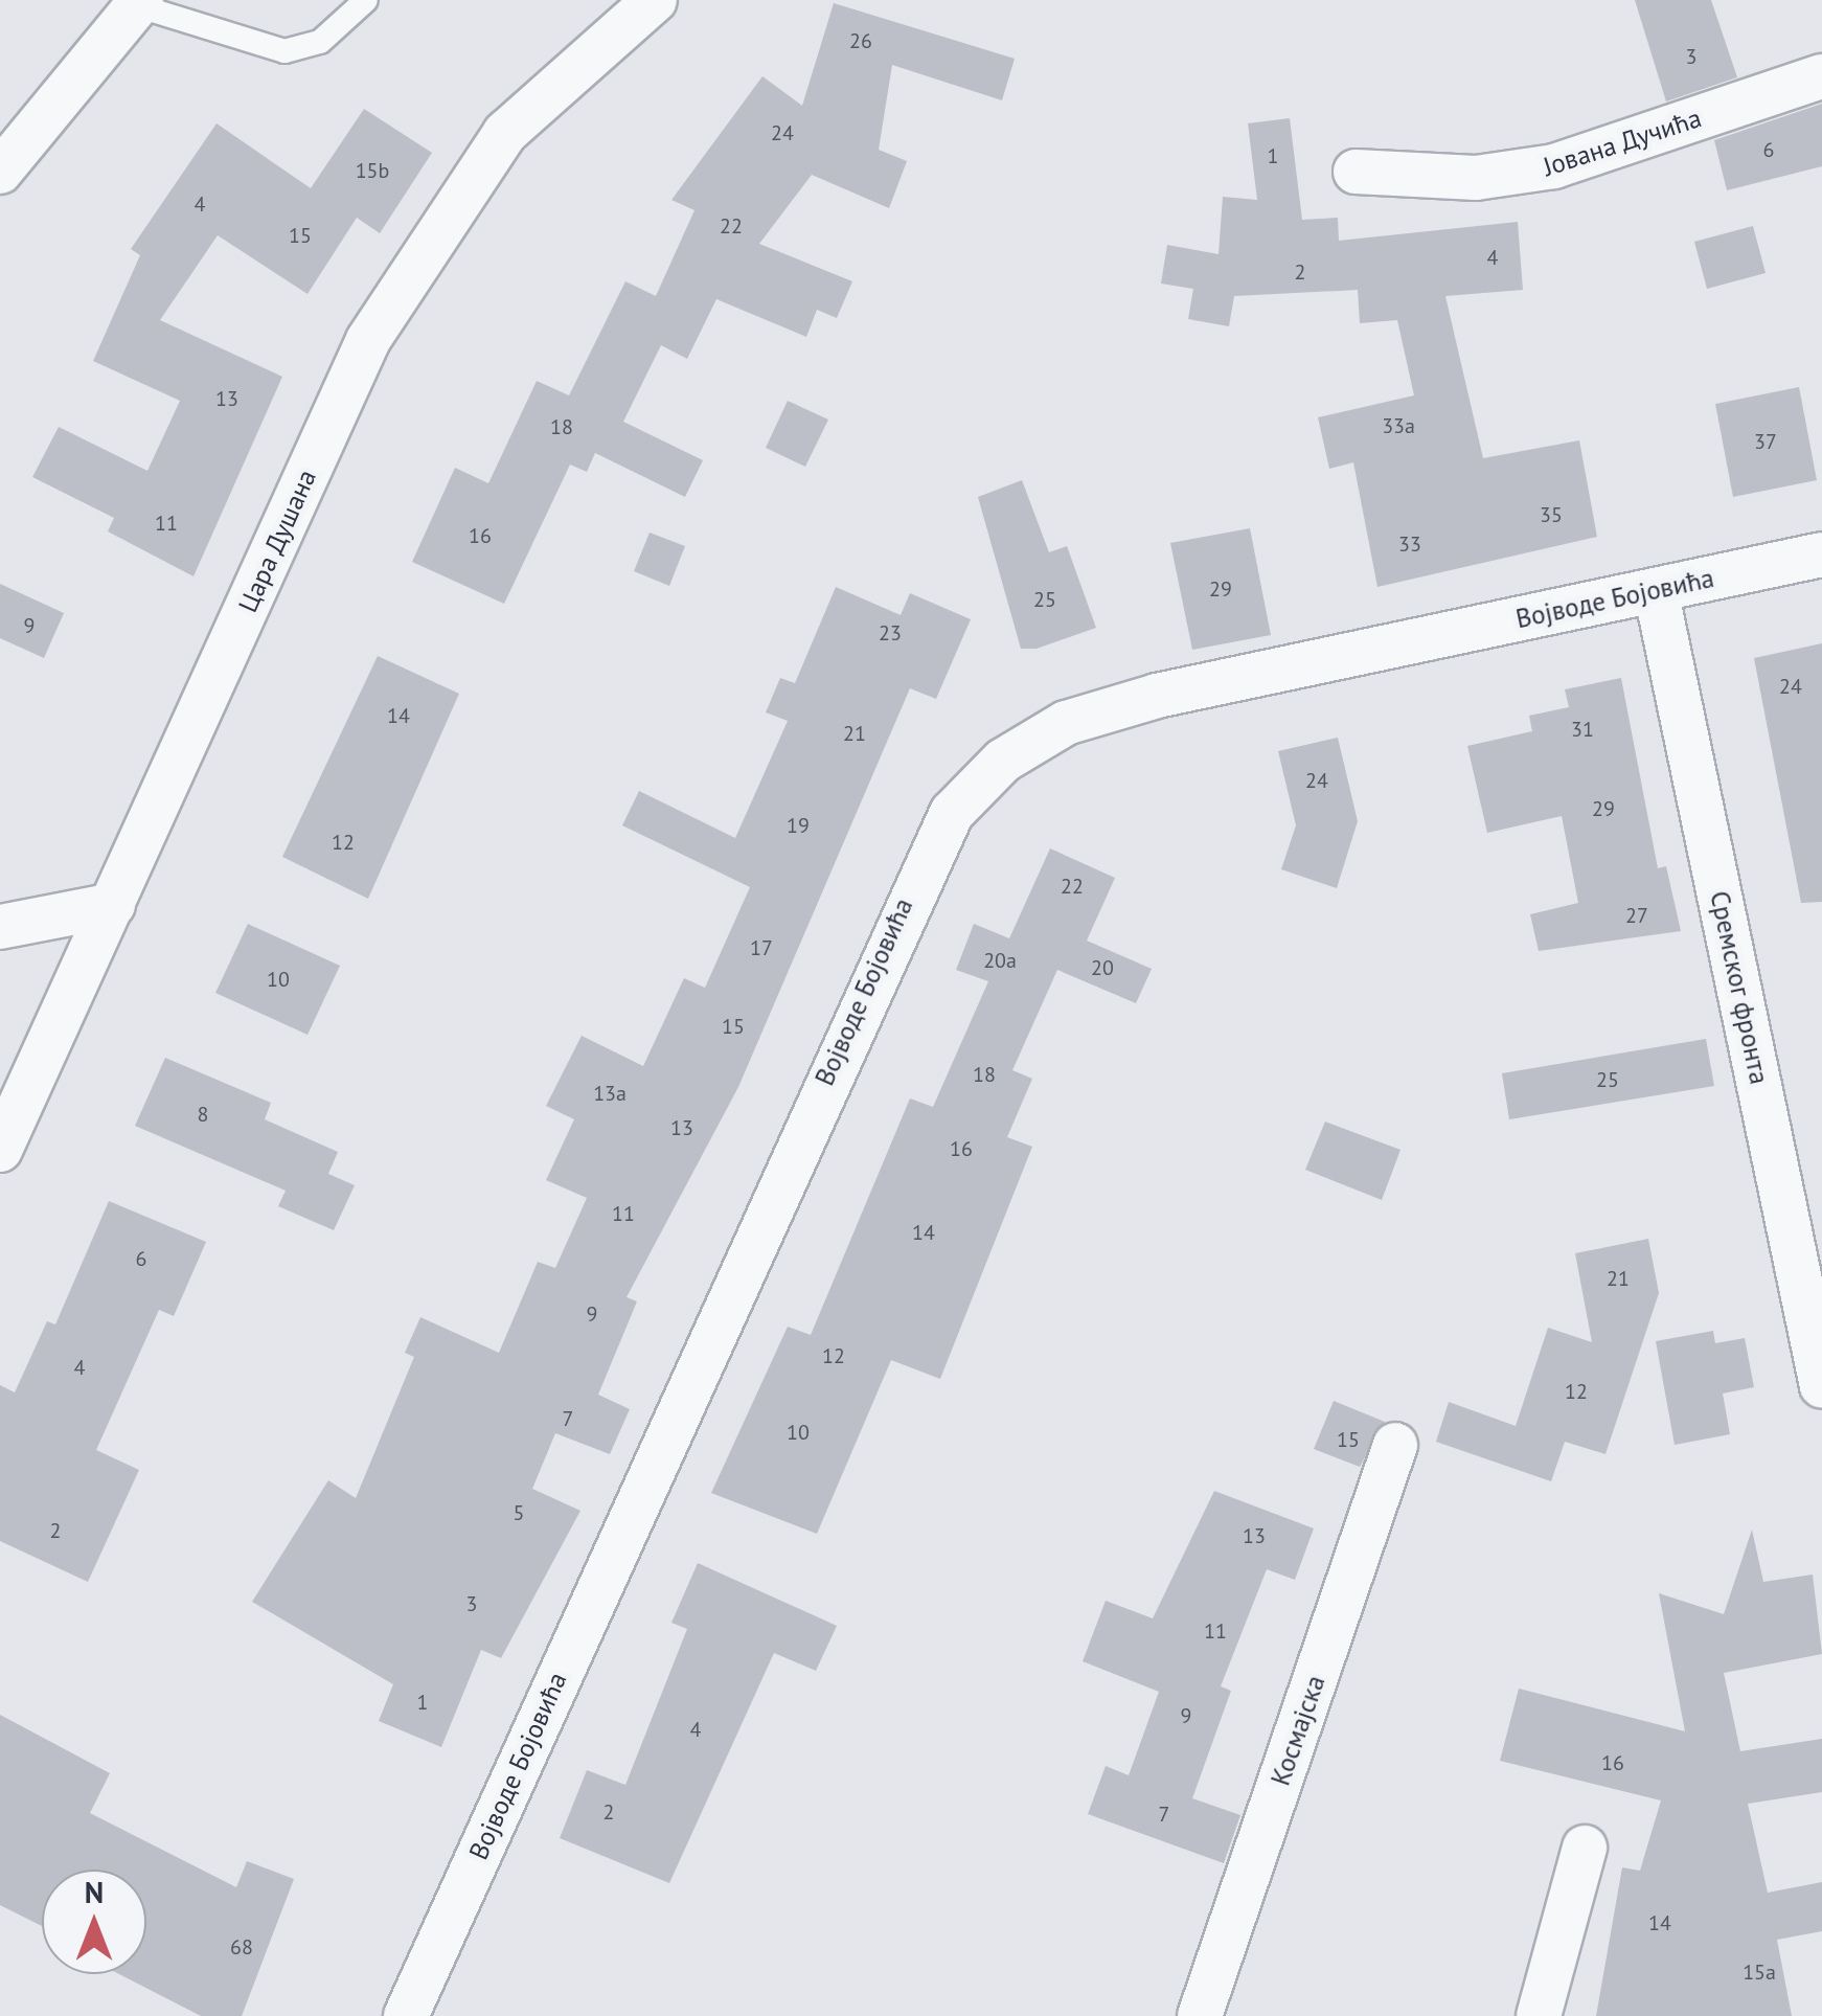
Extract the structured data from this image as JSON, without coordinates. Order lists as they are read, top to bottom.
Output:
{
  "streets": {
    "street": [
      "Јована Дучића",
      "Цара Душана",
      "Војводе Бојовића",
      "Сремског фронта",
      "Космајска"
    ]
  },
  "crossings": [
    ["Војводе Бојовића", "Сремског фронта"]
  ],
  "house_numbers": [
    "26",
    "3",
    "24",
    "6",
    "1",
    "15b",
    "4",
    "22",
    "15",
    "4",
    "2",
    "13",
    "33a",
    "18",
    "37",
    "35",
    "11",
    "16",
    "33",
    "29",
    "25",
    "9",
    "23",
    "24",
    "14",
    "31",
    "21",
    "24",
    "29",
    "19",
    "12",
    "22",
    "27",
    "17",
    "20a",
    "20",
    "10",
    "15",
    "18",
    "25",
    "13a",
    "8",
    "13",
    "16",
    "11",
    "14",
    "6",
    "21",
    "9",
    "12",
    "4",
    "12",
    "7",
    "10",
    "15",
    "5",
    "2",
    "13",
    "3",
    "11",
    "1",
    "9",
    "4",
    "16",
    "2",
    "7",
    "14",
    "68",
    "15a"
  ],
  "north": "top"
}
